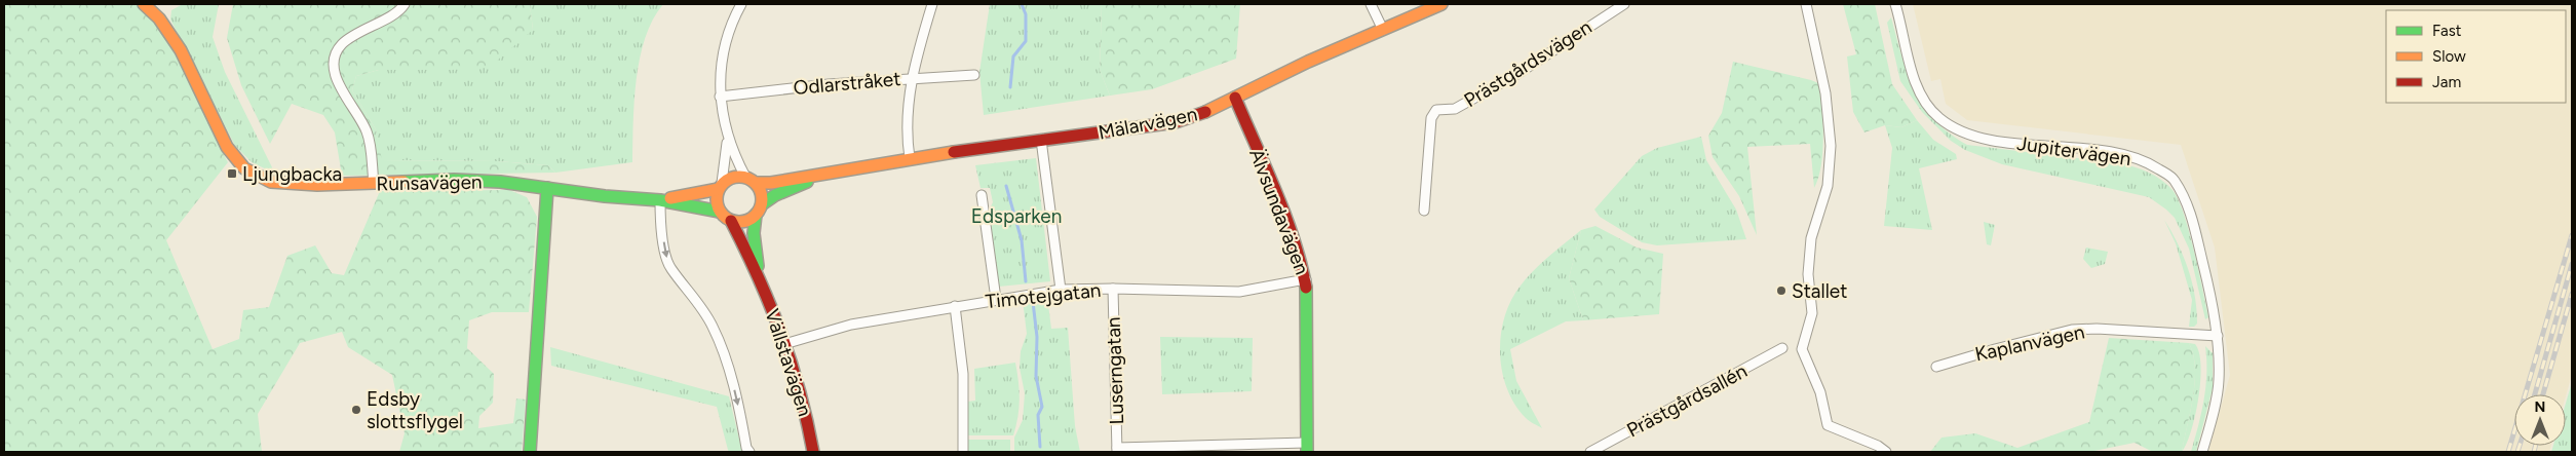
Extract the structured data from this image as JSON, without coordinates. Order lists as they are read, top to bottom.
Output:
{
  "streets": {
    "street": [
      "Prästgårdsvägen",
      "Odlarstråket",
      "Mälarvägen",
      "Jupitervägen",
      "Runsavägen",
      "Älvsundavägen",
      "Timotejgatan",
      "Kaplanvägen",
      "Vällstavägen",
      "Luserngatan",
      "Prästgårdsallén"
    ]
  },
  "crossings": [
    ["Mälarvägen", "Älvsundavägen"],
    ["Mälarvägen", "Vällstavägen"],
    ["Jupitervägen", "Kaplanvägen"],
    ["Älvsundavägen", "Timotejgatan"],
    ["Timotejgatan", "Vällstavägen"],
    ["Timotejgatan", "Luserngatan"]
  ],
  "parks": ["Edsparken"],
  "places": {
    "transit": ["Ljungbacka"],
    "other": ["Stallet", "Edsby slottsflygel"]
  },
  "legend": ["Fast", "Slow", "Jam"],
  "north": "top"
}
